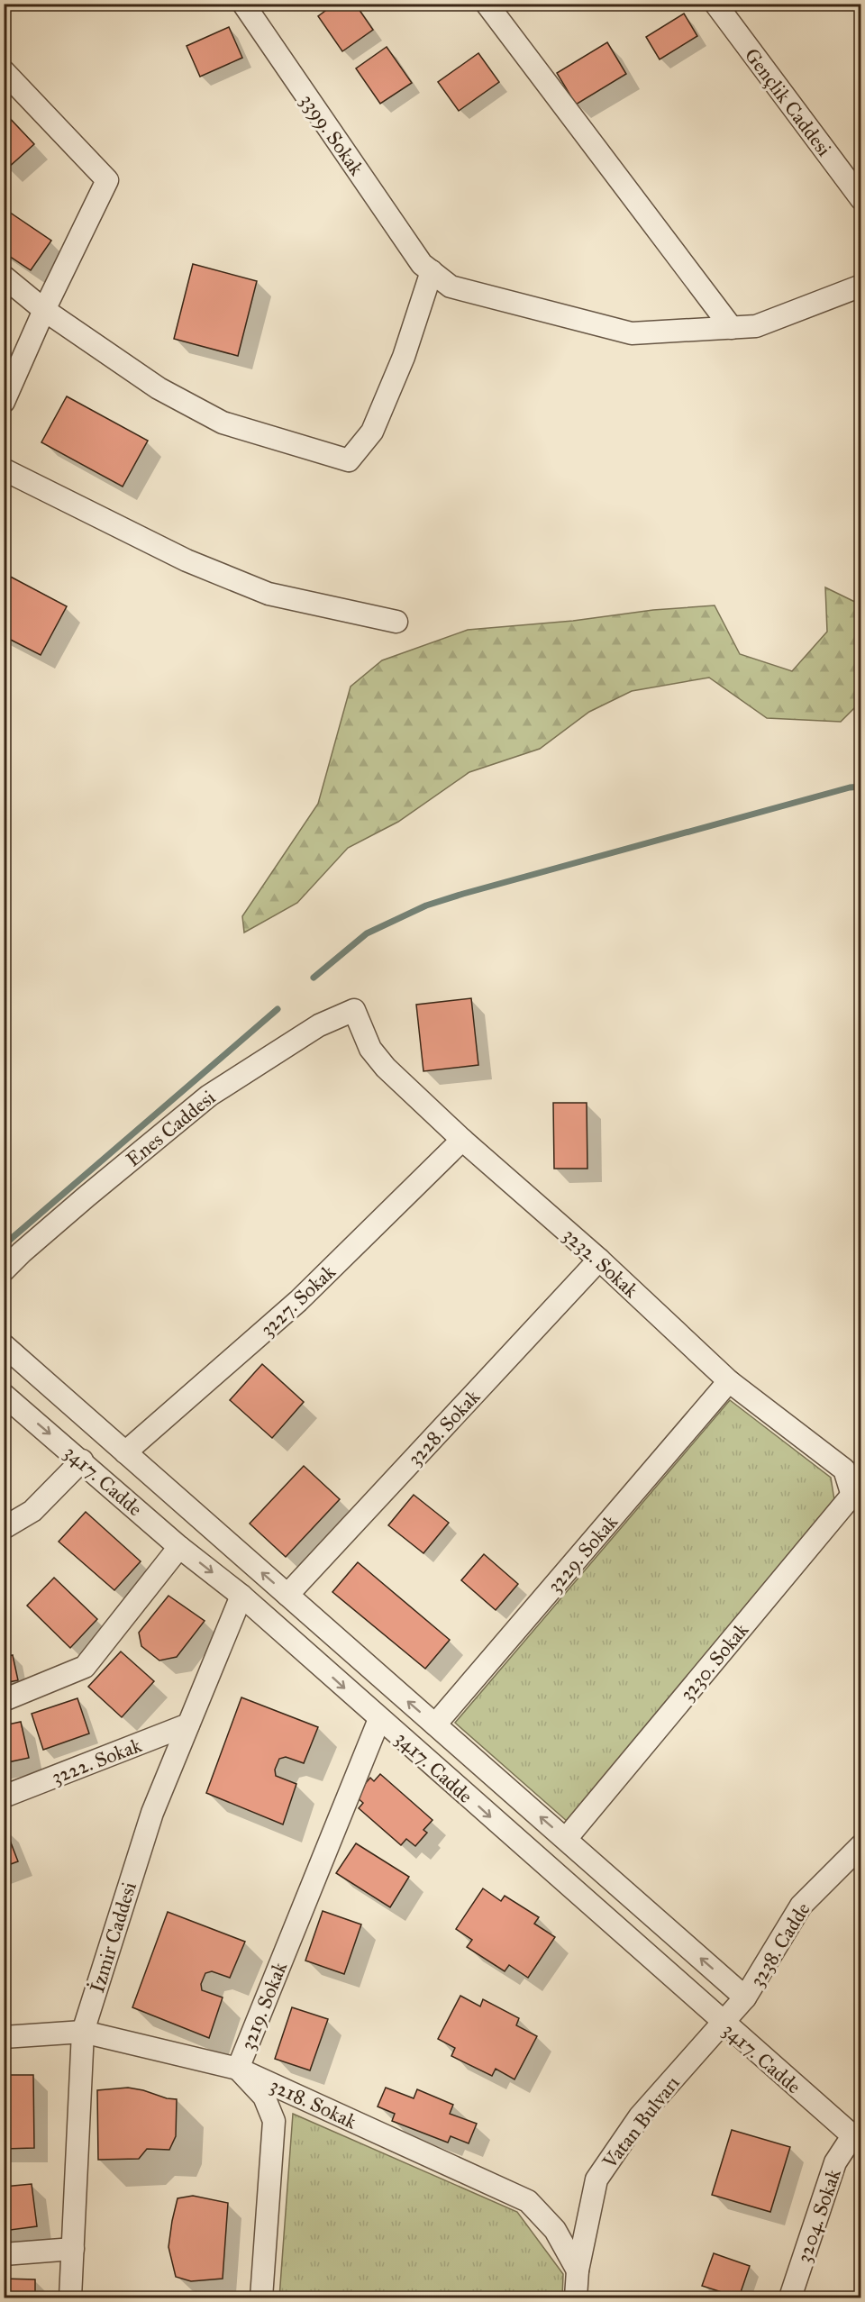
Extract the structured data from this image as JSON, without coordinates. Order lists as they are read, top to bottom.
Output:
{
  "streets": {
    "street": [
      "Gençlik Caddesi",
      "3399. Sokak",
      "Enes Caddesi",
      "3232. Sokak",
      "3227. Sokak",
      "3228. Sokak",
      "3417. Cadde",
      "3229. Sokak",
      "3230. Sokak",
      "3222. Sokak",
      "İzmir Caddesi",
      "3238. Cadde",
      "3219. Sokak",
      "3218. Sokak",
      "Vatan Bulvarı",
      "3204. Sokak"
    ]
  },
  "crossings": [
    ["Enes Caddesi", "3232. Sokak"],
    ["3232. Sokak", "3227. Sokak"],
    ["3232. Sokak", "3228. Sokak"],
    ["3232. Sokak", "3229. Sokak"],
    ["3232. Sokak", "3230. Sokak"],
    ["3227. Sokak", "3417. Cadde"],
    ["3228. Sokak", "3417. Cadde"],
    ["3417. Cadde", "3229. Sokak"],
    ["3417. Cadde", "3230. Sokak"],
    ["3417. Cadde", "İzmir Caddesi"],
    ["3417. Cadde", "3238. Cadde"],
    ["3417. Cadde", "3219. Sokak"],
    ["3417. Cadde", "Vatan Bulvarı"],
    ["3417. Cadde", "3204. Sokak"],
    ["3222. Sokak", "İzmir Caddesi"],
    ["İzmir Caddesi", "3218. Sokak"],
    ["3238. Cadde", "Vatan Bulvarı"],
    ["3219. Sokak", "3218. Sokak"],
    ["3218. Sokak", "Vatan Bulvarı"]
  ]
}
